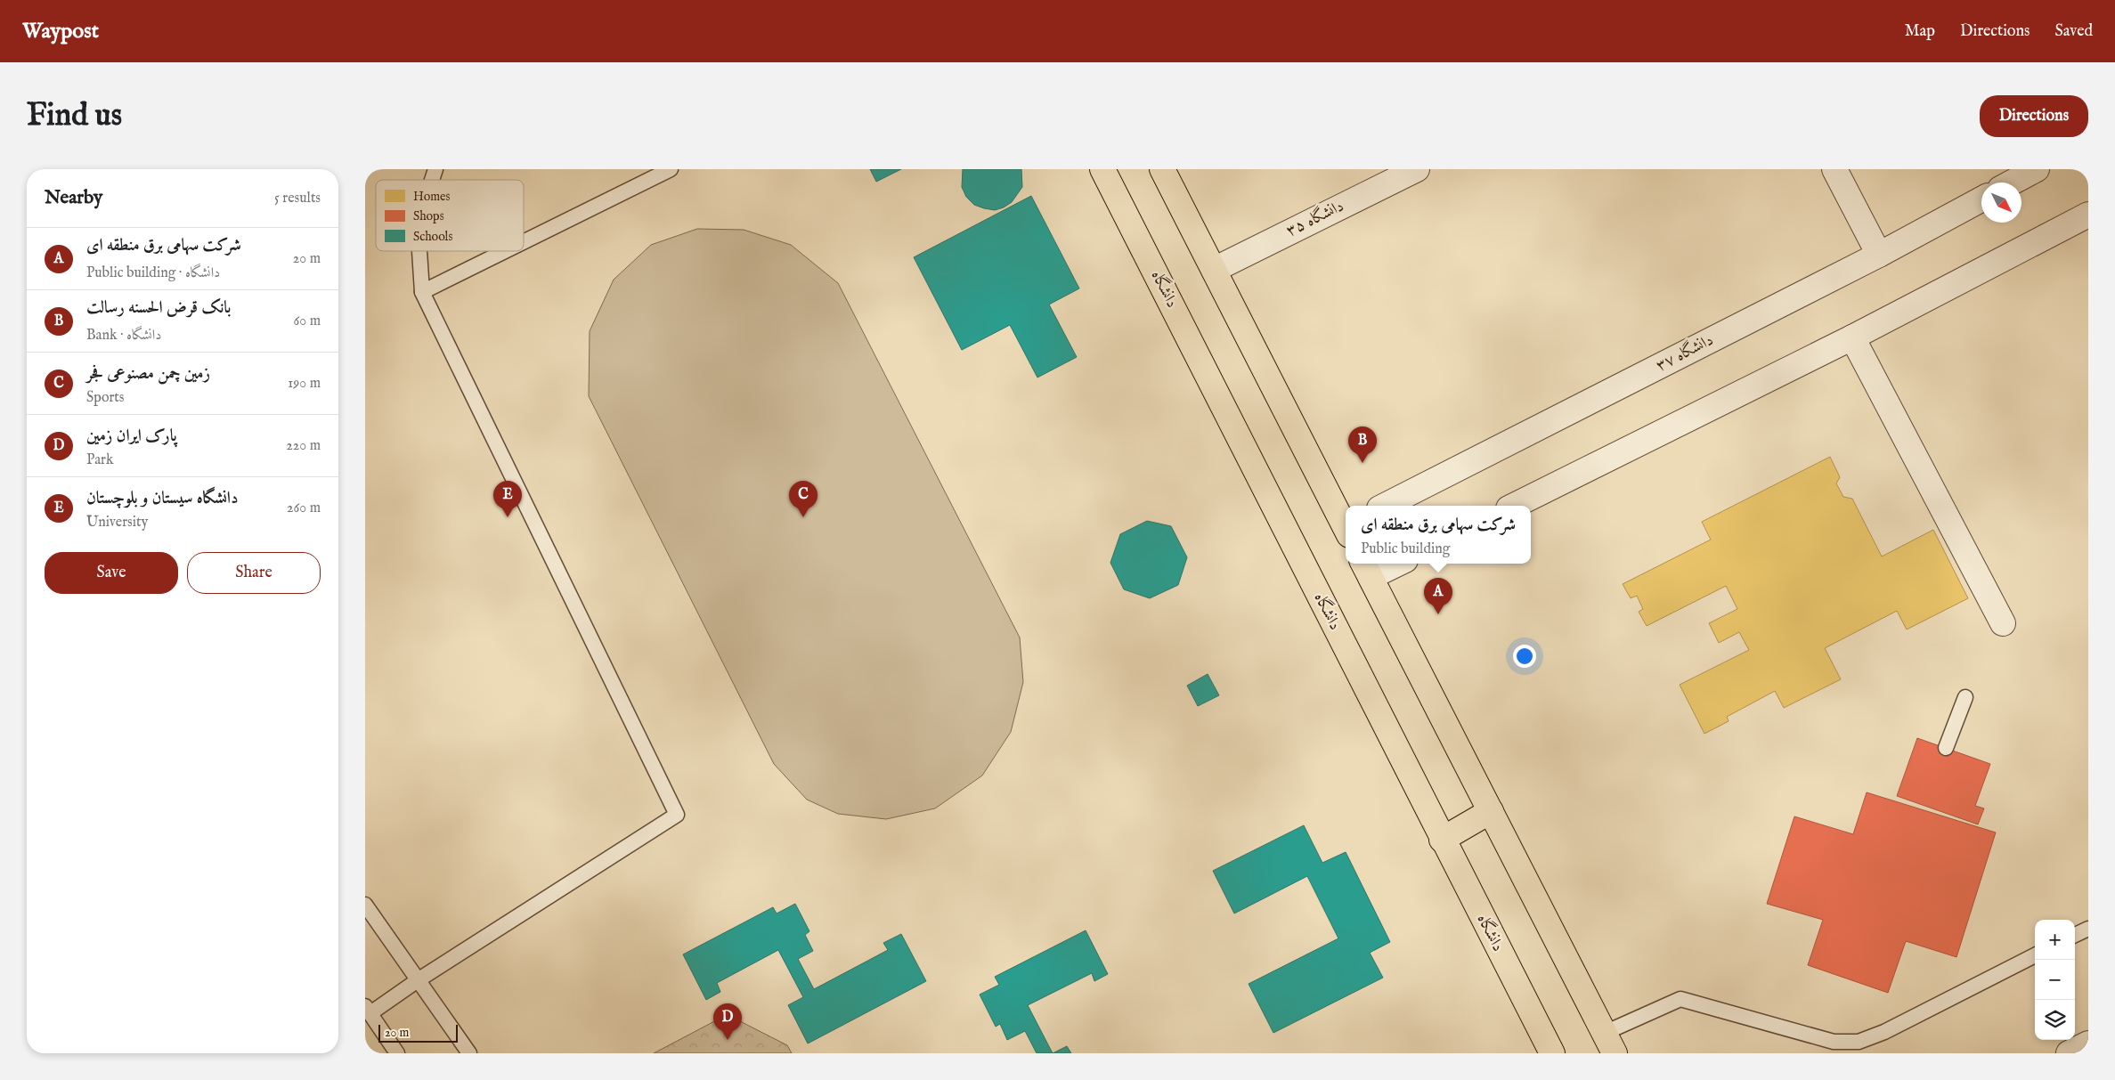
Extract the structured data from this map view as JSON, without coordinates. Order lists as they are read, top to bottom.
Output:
{
  "streets": {
    "main road": ["دانشگاه"],
    "street": ["دانشگاه ۳۵", "دانشگاه ۳۷"]
  },
  "legend": ["Homes", "Shops", "Schools"],
  "scale_bar": "20 m",
  "north": "bottom right",
  "page": {
    "header": "Waypost",
    "nav": ["Map", "Directions", "Saved"],
    "buttons": [
      "Directions",
      ["Save", "Share"]
    ],
    "title": "Find us",
    "heading": ["Nearby", "5 results"],
    "list": [
      {
        "mark": "A",
        "name": "شرکت سهامی برق منطقه ای",
        "note": "Public building · دانشگاه",
        "value": "20 m"
      },
      {
        "mark": "B",
        "name": "بانک قرض الحسنه رسالت",
        "note": "Bank · دانشگاه",
        "value": "60 m"
      },
      {
        "mark": "C",
        "name": "زمین چمن مصنوعی فجر",
        "note": "Sports",
        "value": "190 m"
      },
      {
        "mark": "D",
        "name": "پارک ایران زمین",
        "note": "Park",
        "value": "220 m"
      },
      {
        "mark": "E",
        "name": "دانشگاه سیستان و بلوچستان",
        "note": "University",
        "value": "260 m"
      }
    ],
    "pins": [
      "B",
      "C",
      "E",
      "A",
      "D"
    ],
    "popup": ["شرکت سهامی برق منطقه ای", "Public building"],
    "map_buttons": ["+", "−"],
    "scale": "20 m"
  }
}
